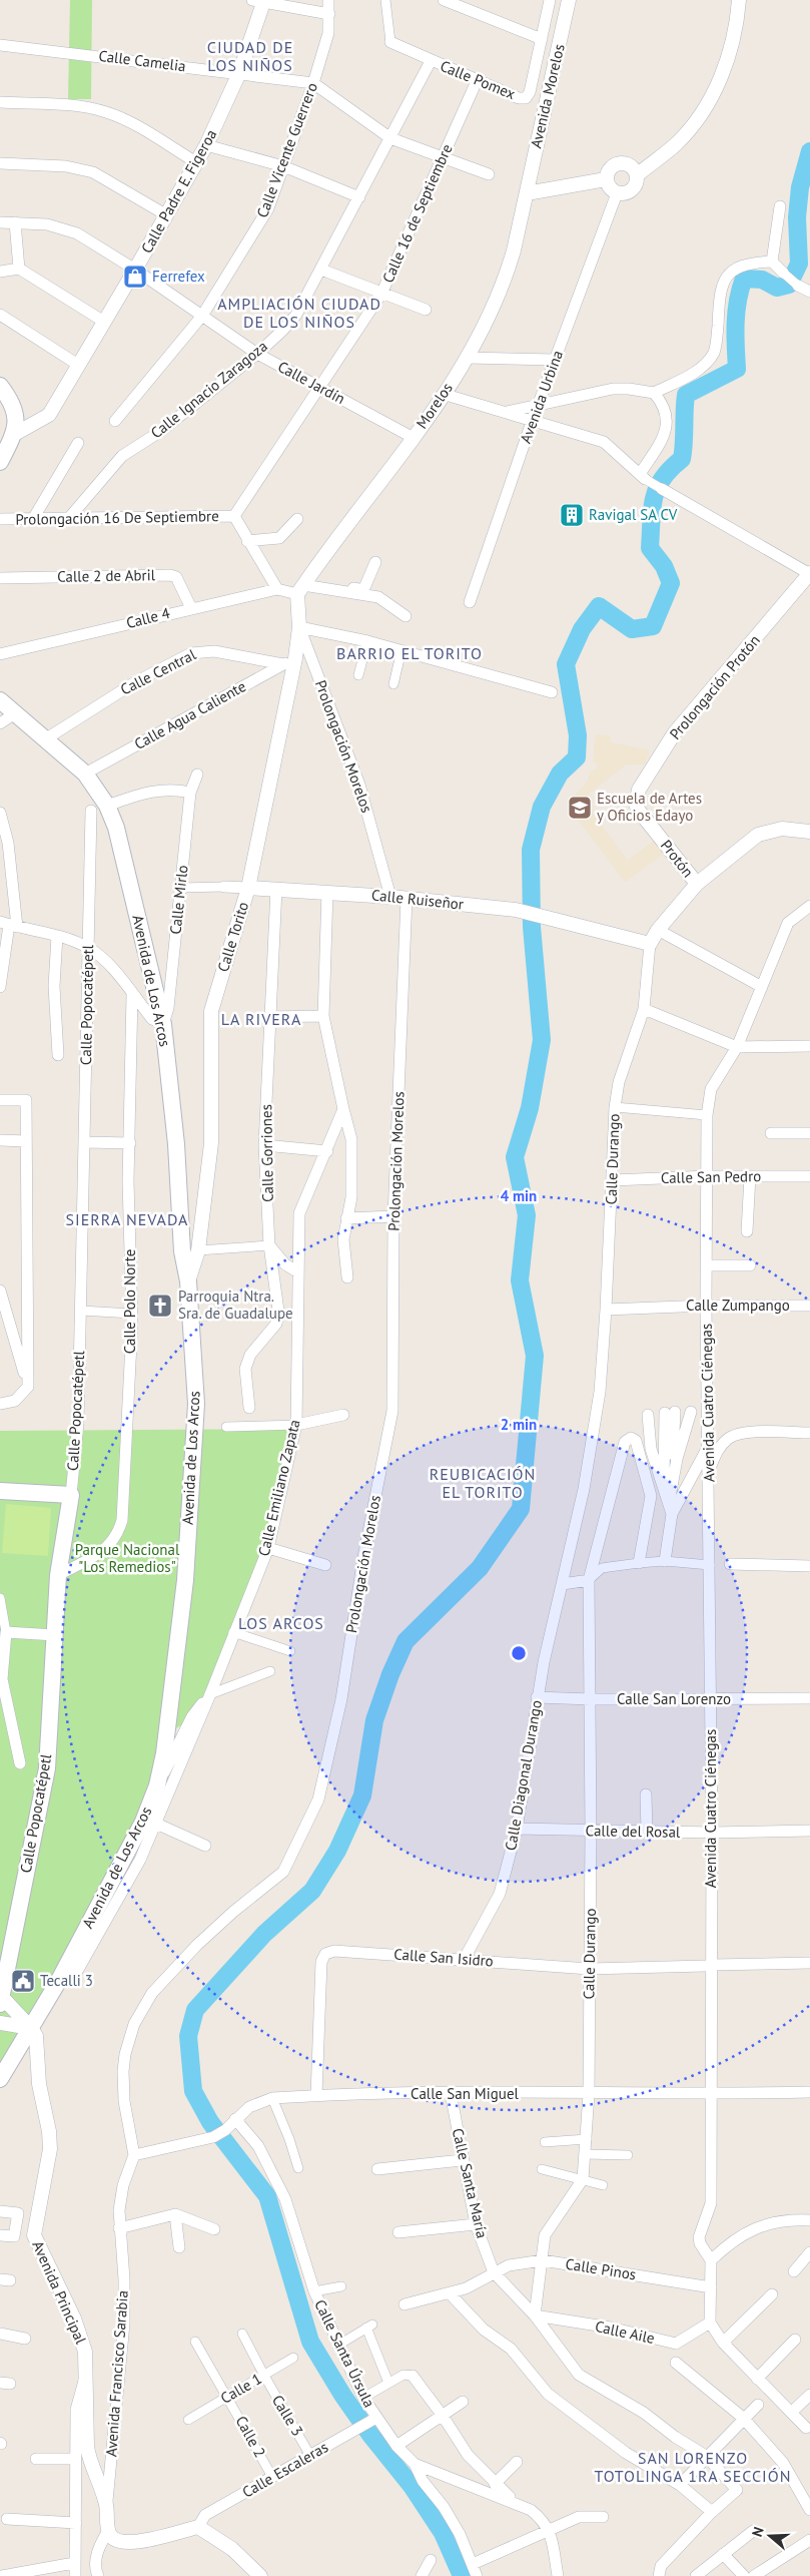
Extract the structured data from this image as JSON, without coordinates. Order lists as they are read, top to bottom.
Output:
{
  "streets": {
    "main road": ["Avenida de Los Arcos", "Calle Popocatépetl"],
    "street": [
      "Calle Camelia",
      "Calle Pomex",
      "Avenida Morelos",
      "Calle Vicente Guerrero",
      "Calle Padre E. Figeroa",
      "Calle 16 de Septiembre",
      "Calle Jardín",
      "Calle Ignacio Zaragoza",
      "Avenida Urbina",
      "Morelos",
      "Prolongación 16 De Septiembre",
      "Calle 2 de Abril",
      "Calle 4",
      "Calle Central",
      "Prolongación Protón",
      "Calle Agua Caliente",
      "Prolongación Morelos",
      "Protón",
      "Calle Mirlo",
      "Calle Ruiseñor",
      "Calle Torito",
      "Calle Gorriones",
      "Calle Durango",
      "Calle San Pedro",
      "Calle Polo Norte",
      "Calle Zumpango",
      "Avenida Cuatro Ciénegas",
      "Calle Emiliano Zapata",
      "Calle San Lorenzo",
      "Calle Diagonal Durango",
      "Calle del Rosal",
      "Calle San Isidro",
      "Calle San Miguel",
      "Calle Santa María",
      "Calle Pinos",
      "Avenida Principal",
      "Calle Aile",
      "Calle Santa Úrsula",
      "Avenida Francisco Sarabia",
      "Calle 1",
      "Calle 3",
      "Calle 2",
      "Calle Escaleras"
    ]
  },
  "crossings": [
    ["Calle Camelia", "Calle Vicente Guerrero"],
    ["Calle Camelia", "Calle Padre E. Figeroa"],
    ["Calle Camelia", "Calle 16 de Septiembre"],
    ["Calle Camelia", "Calle Ignacio Zaragoza"],
    ["Calle Pomex", "Calle 16 de Septiembre"],
    ["Calle Pomex", "Calle Ignacio Zaragoza"],
    ["Avenida Morelos", "Morelos"],
    ["Calle Vicente Guerrero", "Calle Jardín"],
    ["Calle Padre E. Figeroa", "Calle Jardín"],
    ["Calle 16 de Septiembre", "Calle Jardín"],
    ["Calle 16 de Septiembre", "Prolongación 16 De Septiembre"],
    ["Calle Jardín", "Calle Ignacio Zaragoza"],
    ["Calle Jardín", "Morelos"],
    ["Calle Ignacio Zaragoza", "Prolongación 16 De Septiembre"],
    ["Morelos", "Calle 4"],
    ["Morelos", "Calle Torito"],
    ["Calle 2 de Abril", "Calle 4"],
    ["Calle 4", "Calle Torito"],
    ["Calle Central", "Calle Agua Caliente"],
    ["Calle Central", "Calle Torito"],
    ["Calle Central", "Avenida de Los Arcos"],
    ["Prolongación Protón", "Protón"],
    ["Calle Agua Caliente", "Calle Torito"],
    ["Calle Agua Caliente", "Avenida de Los Arcos"],
    ["Prolongación Morelos", "Calle Ruiseñor"],
    ["Prolongación Morelos", "Calle Torito"],
    ["Prolongación Morelos", "Calle San Miguel"],
    ["Prolongación Morelos", "Avenida Francisco Sarabia"],
    ["Protón", "Calle Durango"],
    ["Calle Mirlo", "Calle Ruiseñor"],
    ["Calle Mirlo", "Avenida de Los Arcos"],
    ["Calle Ruiseñor", "Calle Torito"],
    ["Calle Ruiseñor", "Calle Gorriones"],
    ["Calle Ruiseñor", "Calle Durango"],
    ["Calle Torito", "Avenida de Los Arcos"],
    ["Avenida de Los Arcos", "Calle Emiliano Zapata"],
    ["Avenida de Los Arcos", "Avenida Principal"],
    ["Calle Popocatépetl", "Calle Polo Norte"],
    ["Calle Popocatépetl", "Avenida Principal"],
    ["Calle Durango", "Calle San Pedro"],
    ["Calle Durango", "Calle Zumpango"],
    ["Calle Durango", "Calle San Lorenzo"],
    ["Calle Durango", "Calle Diagonal Durango"],
    ["Calle Durango", "Calle del Rosal"],
    ["Calle Durango", "Calle San Isidro"],
    ["Calle Durango", "Calle San Miguel"],
    ["Calle Durango", "Calle Pinos"],
    ["Calle Durango", "Calle Aile"],
    ["Calle San Pedro", "Avenida Cuatro Ciénegas"],
    ["Calle Zumpango", "Avenida Cuatro Ciénegas"],
    ["Avenida Cuatro Ciénegas", "Calle San Lorenzo"],
    ["Avenida Cuatro Ciénegas", "Calle del Rosal"],
    ["Avenida Cuatro Ciénegas", "Calle San Isidro"],
    ["Avenida Cuatro Ciénegas", "Calle San Miguel"],
    ["Calle San Lorenzo", "Calle Diagonal Durango"],
    ["Calle Diagonal Durango", "Calle del Rosal"],
    ["Calle Diagonal Durango", "Calle San Isidro"],
    ["Calle San Isidro", "Calle San Miguel"],
    ["Calle San Miguel", "Calle Santa María"],
    ["Calle San Miguel", "Calle Santa Úrsula"],
    ["Calle San Miguel", "Avenida Francisco Sarabia"],
    ["Calle Santa María", "Calle Pinos"],
    ["Avenida Principal", "Avenida Francisco Sarabia"],
    ["Calle Santa Úrsula", "Calle Escaleras"],
    ["Calle 1", "Calle 3"],
    ["Calle 1", "Calle 2"],
    ["Calle 3", "Calle Escaleras"],
    ["Calle 2", "Calle Escaleras"]
  ],
  "districts": [
    "CIUDAD DE LOS NIÑOS",
    "AMPLIACIÓN CIUDAD DE LOS NIÑOS",
    "BARRIO EL TORITO",
    "LA RIVERA",
    "SIERRA NEVADA",
    "REUBICACIÓN EL TORITO",
    "LOS ARCOS",
    "SAN LORENZO TOTOLINGA 1RA SECCIÓN"
  ],
  "parks": ["Parque Nacional \"Los Remedios\""],
  "places": {
    "shop": ["Ferrefex"],
    "building": ["Ravigal SA CV"],
    "school or university": ["Escuela de Artes y Oficios Edayo"],
    "church": ["Parroquia Ntra. Sra. de Guadalupe"],
    "public building": ["Tecalli 3"]
  },
  "north": "left",
  "rings": ["4 min", "2 min"]
}
